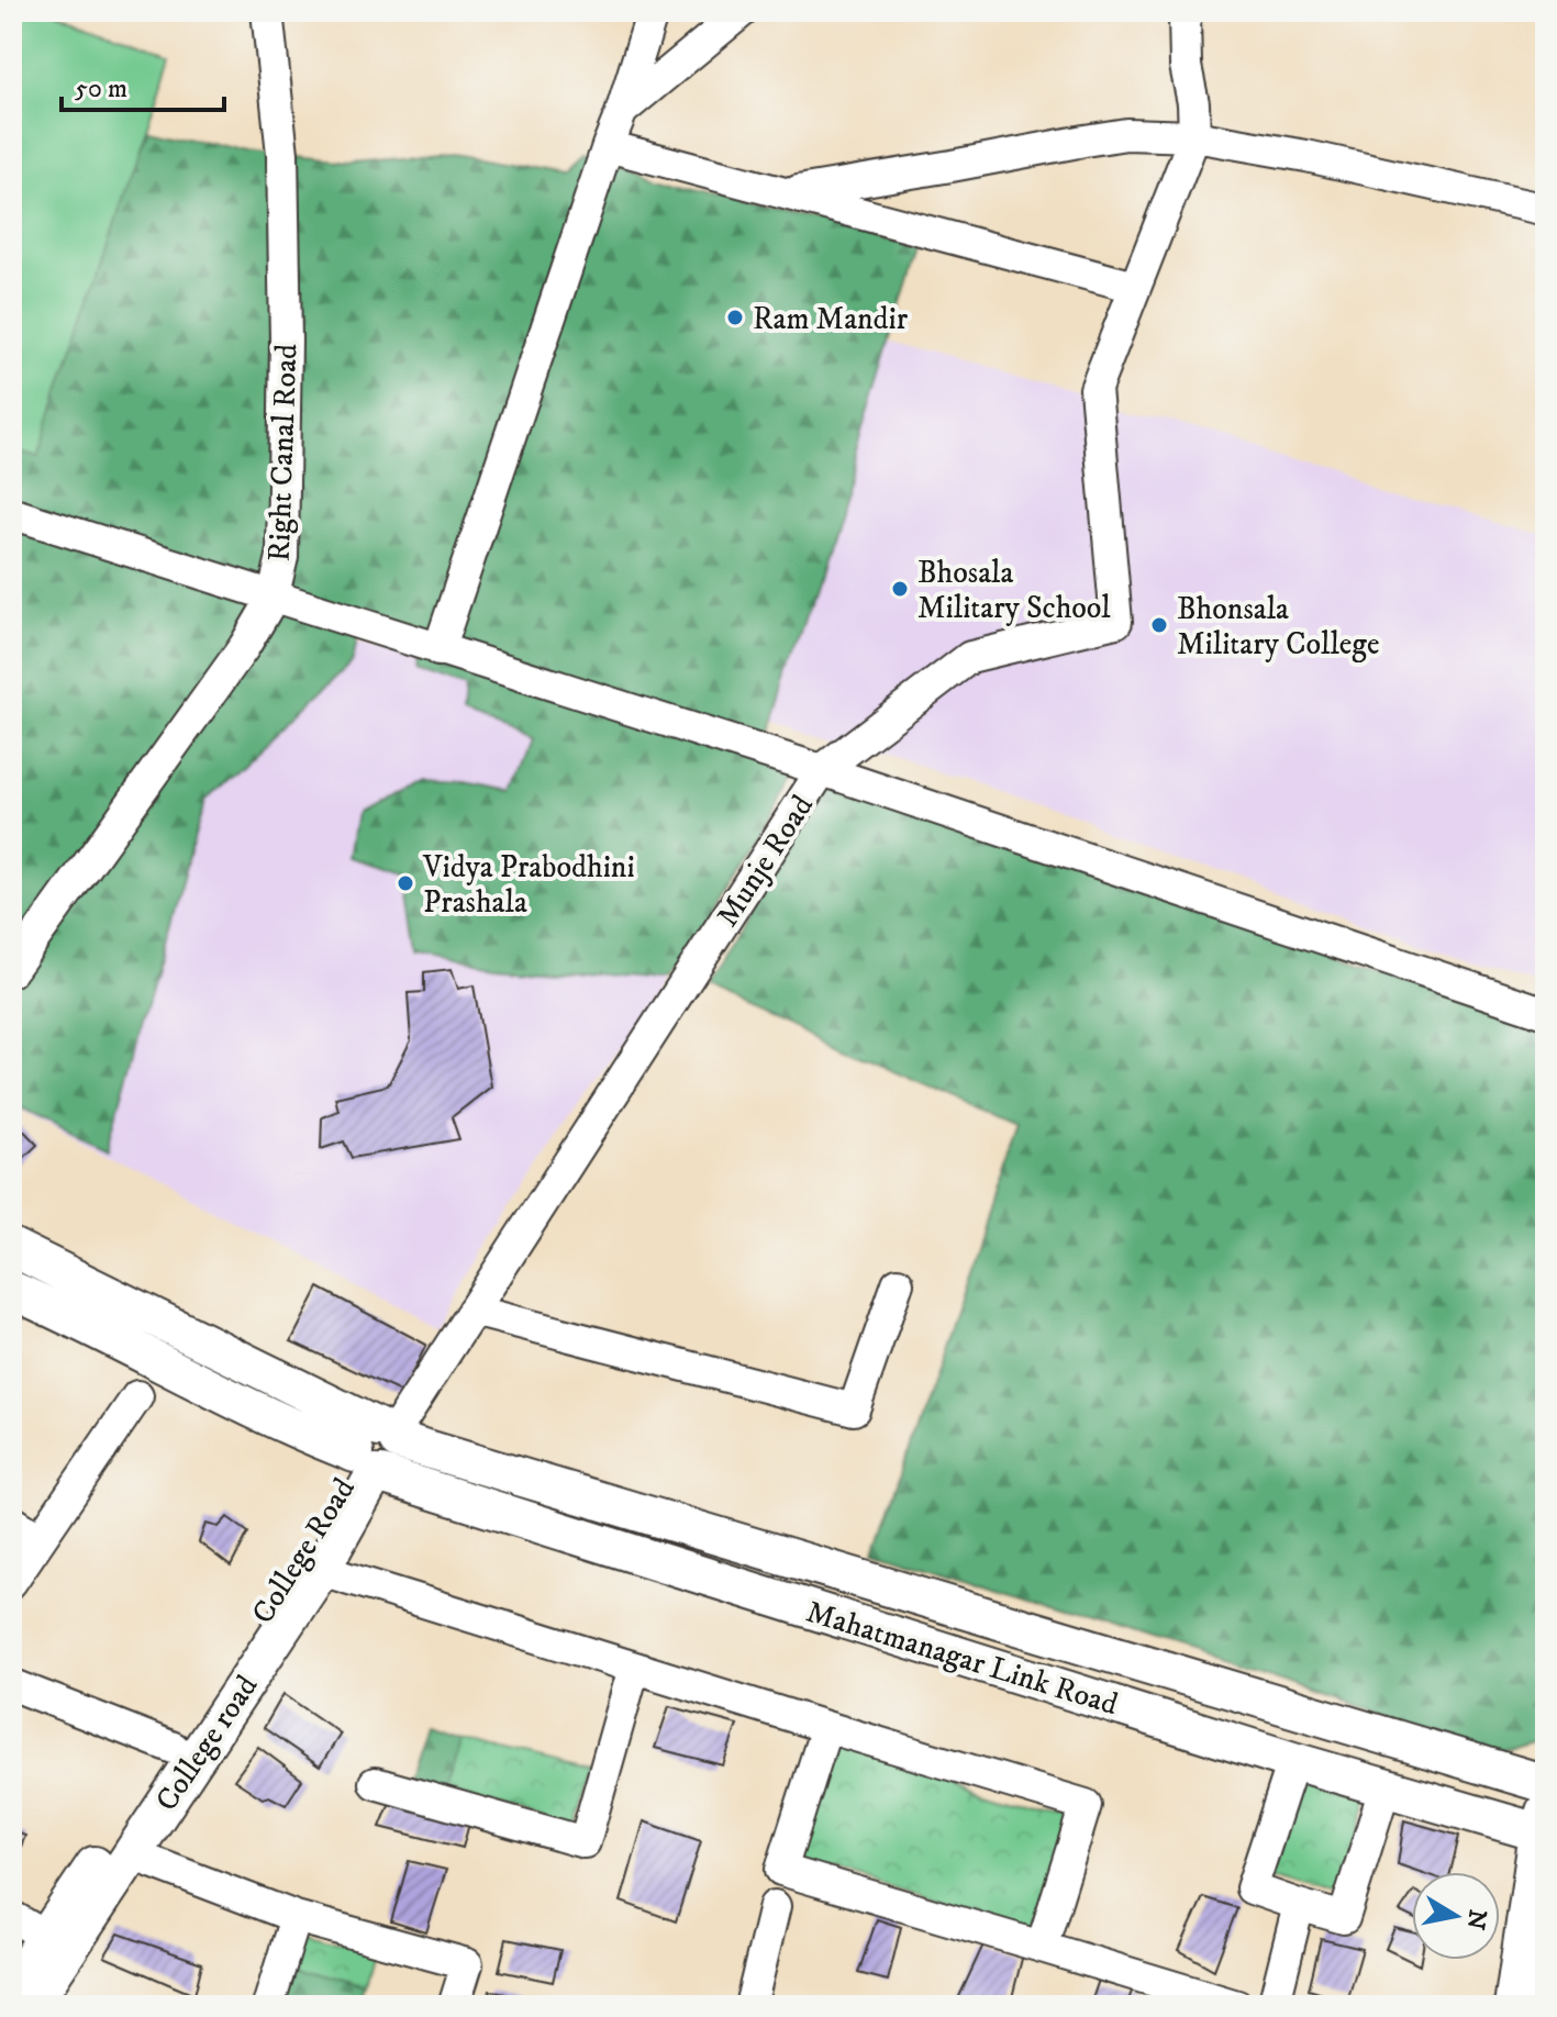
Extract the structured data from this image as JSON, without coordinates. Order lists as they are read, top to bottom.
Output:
{
  "streets": {
    "main road": ["College Road", "Mahatmanagar Link Road", "College road"],
    "street": ["Right Canal Road", "Munje Road"]
  },
  "crossings": [
    ["Right Canal Road", "Munje Road"],
    ["Munje Road", "College Road"],
    ["Munje Road", "Mahatmanagar Link Road"],
    ["Munje Road", "College road"],
    ["College Road", "Mahatmanagar Link Road"],
    ["College Road", "College road"],
    ["Mahatmanagar Link Road", "College road"]
  ],
  "places": [
    "Ram Mandir",
    "Bhosala Military School",
    "Bhonsala Military College",
    "Vidya Prabodhini Prashala"
  ],
  "scale_bar": "50 m",
  "north": "right"
}
